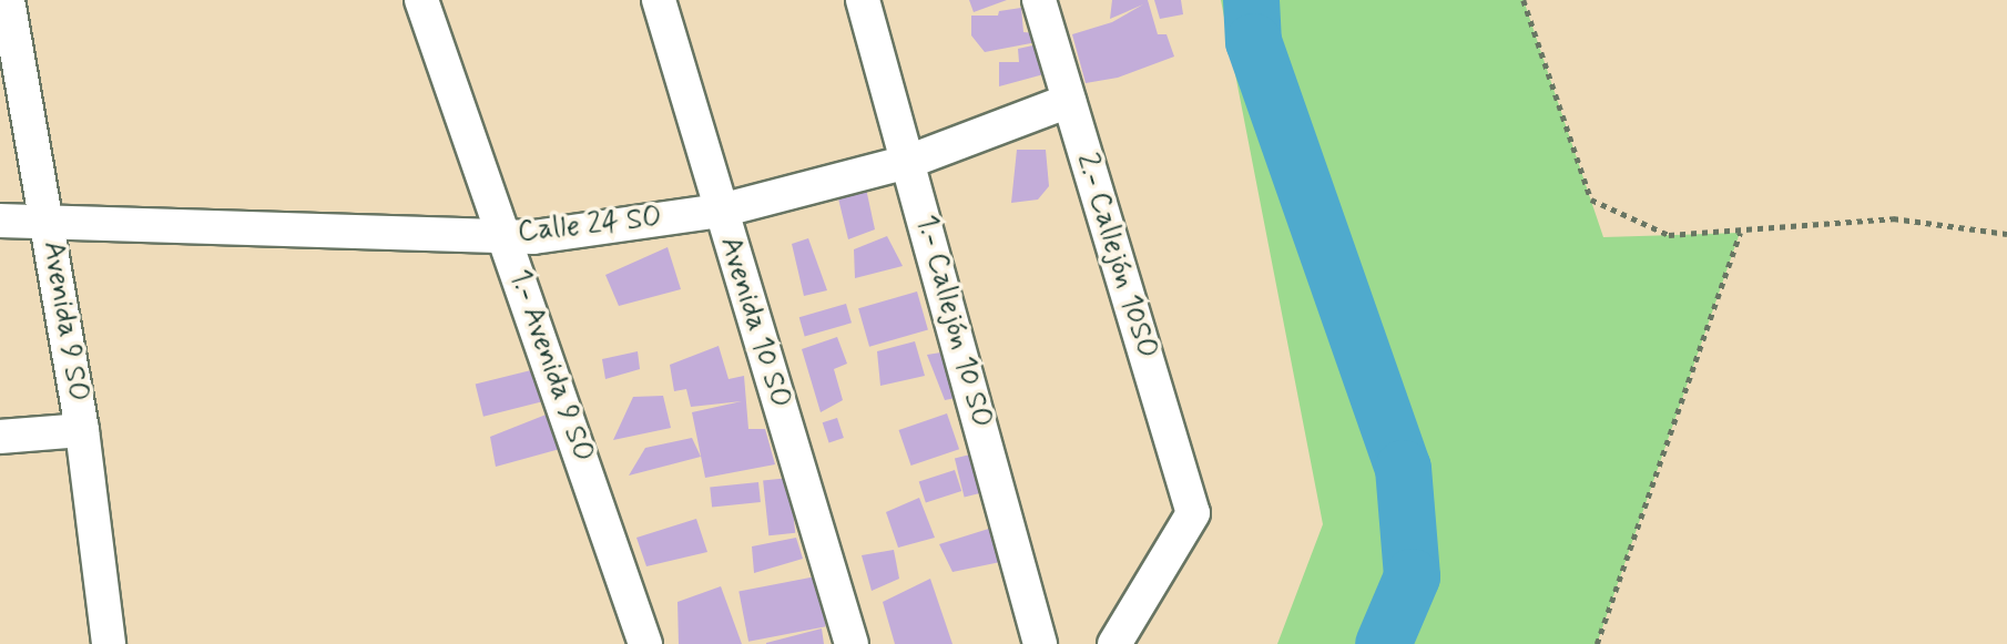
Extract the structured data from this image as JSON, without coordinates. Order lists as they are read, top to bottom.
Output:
{
  "streets": {
    "street": [
      "Calle 24 SO",
      "2.- Callejón 10SO",
      "Avenida 9 SO",
      "1.- Callejón 10 SO",
      "Avenida 10 SO",
      "1.- Avenida 9 SO"
    ]
  },
  "crossings": [
    ["Calle 24 SO", "2.- Callejón 10SO"],
    ["Calle 24 SO", "Avenida 9 SO"],
    ["Calle 24 SO", "1.- Callejón 10 SO"],
    ["Calle 24 SO", "Avenida 10 SO"],
    ["Calle 24 SO", "1.- Avenida 9 SO"]
  ]
}
